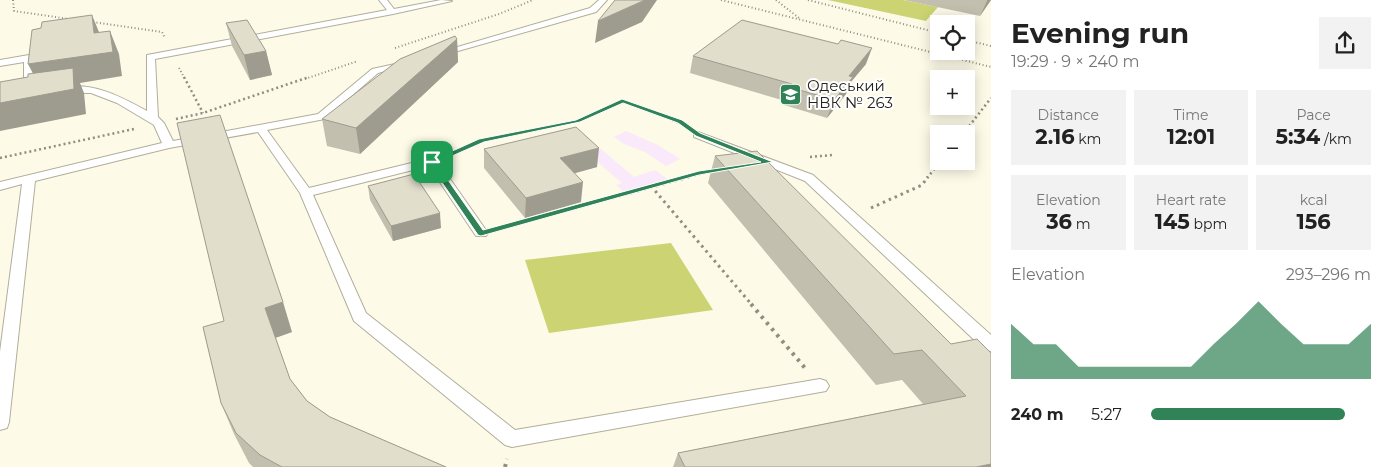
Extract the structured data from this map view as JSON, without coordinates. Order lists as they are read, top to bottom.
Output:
{
  "places": {
    "school or university": ["Одеський НВК № 263"]
  },
  "page": {
    "heading": ["Evening run", "19:29 · 9 × 240 m"],
    "map_buttons": ["+", "−"],
    "stats": [
      ["Distance", "2.16 km"],
      ["Time", "12:01"],
      ["Pace", "5:34 /km"],
      ["Elevation", "36 m"],
      ["Heart rate", "145 bpm"],
      ["kcal", "156"]
    ],
    "chart": ["Elevation", "293–296 m"],
    "list": [
      {
        "name": "240 m",
        "note": "5:27"
      }
    ]
  }
}
